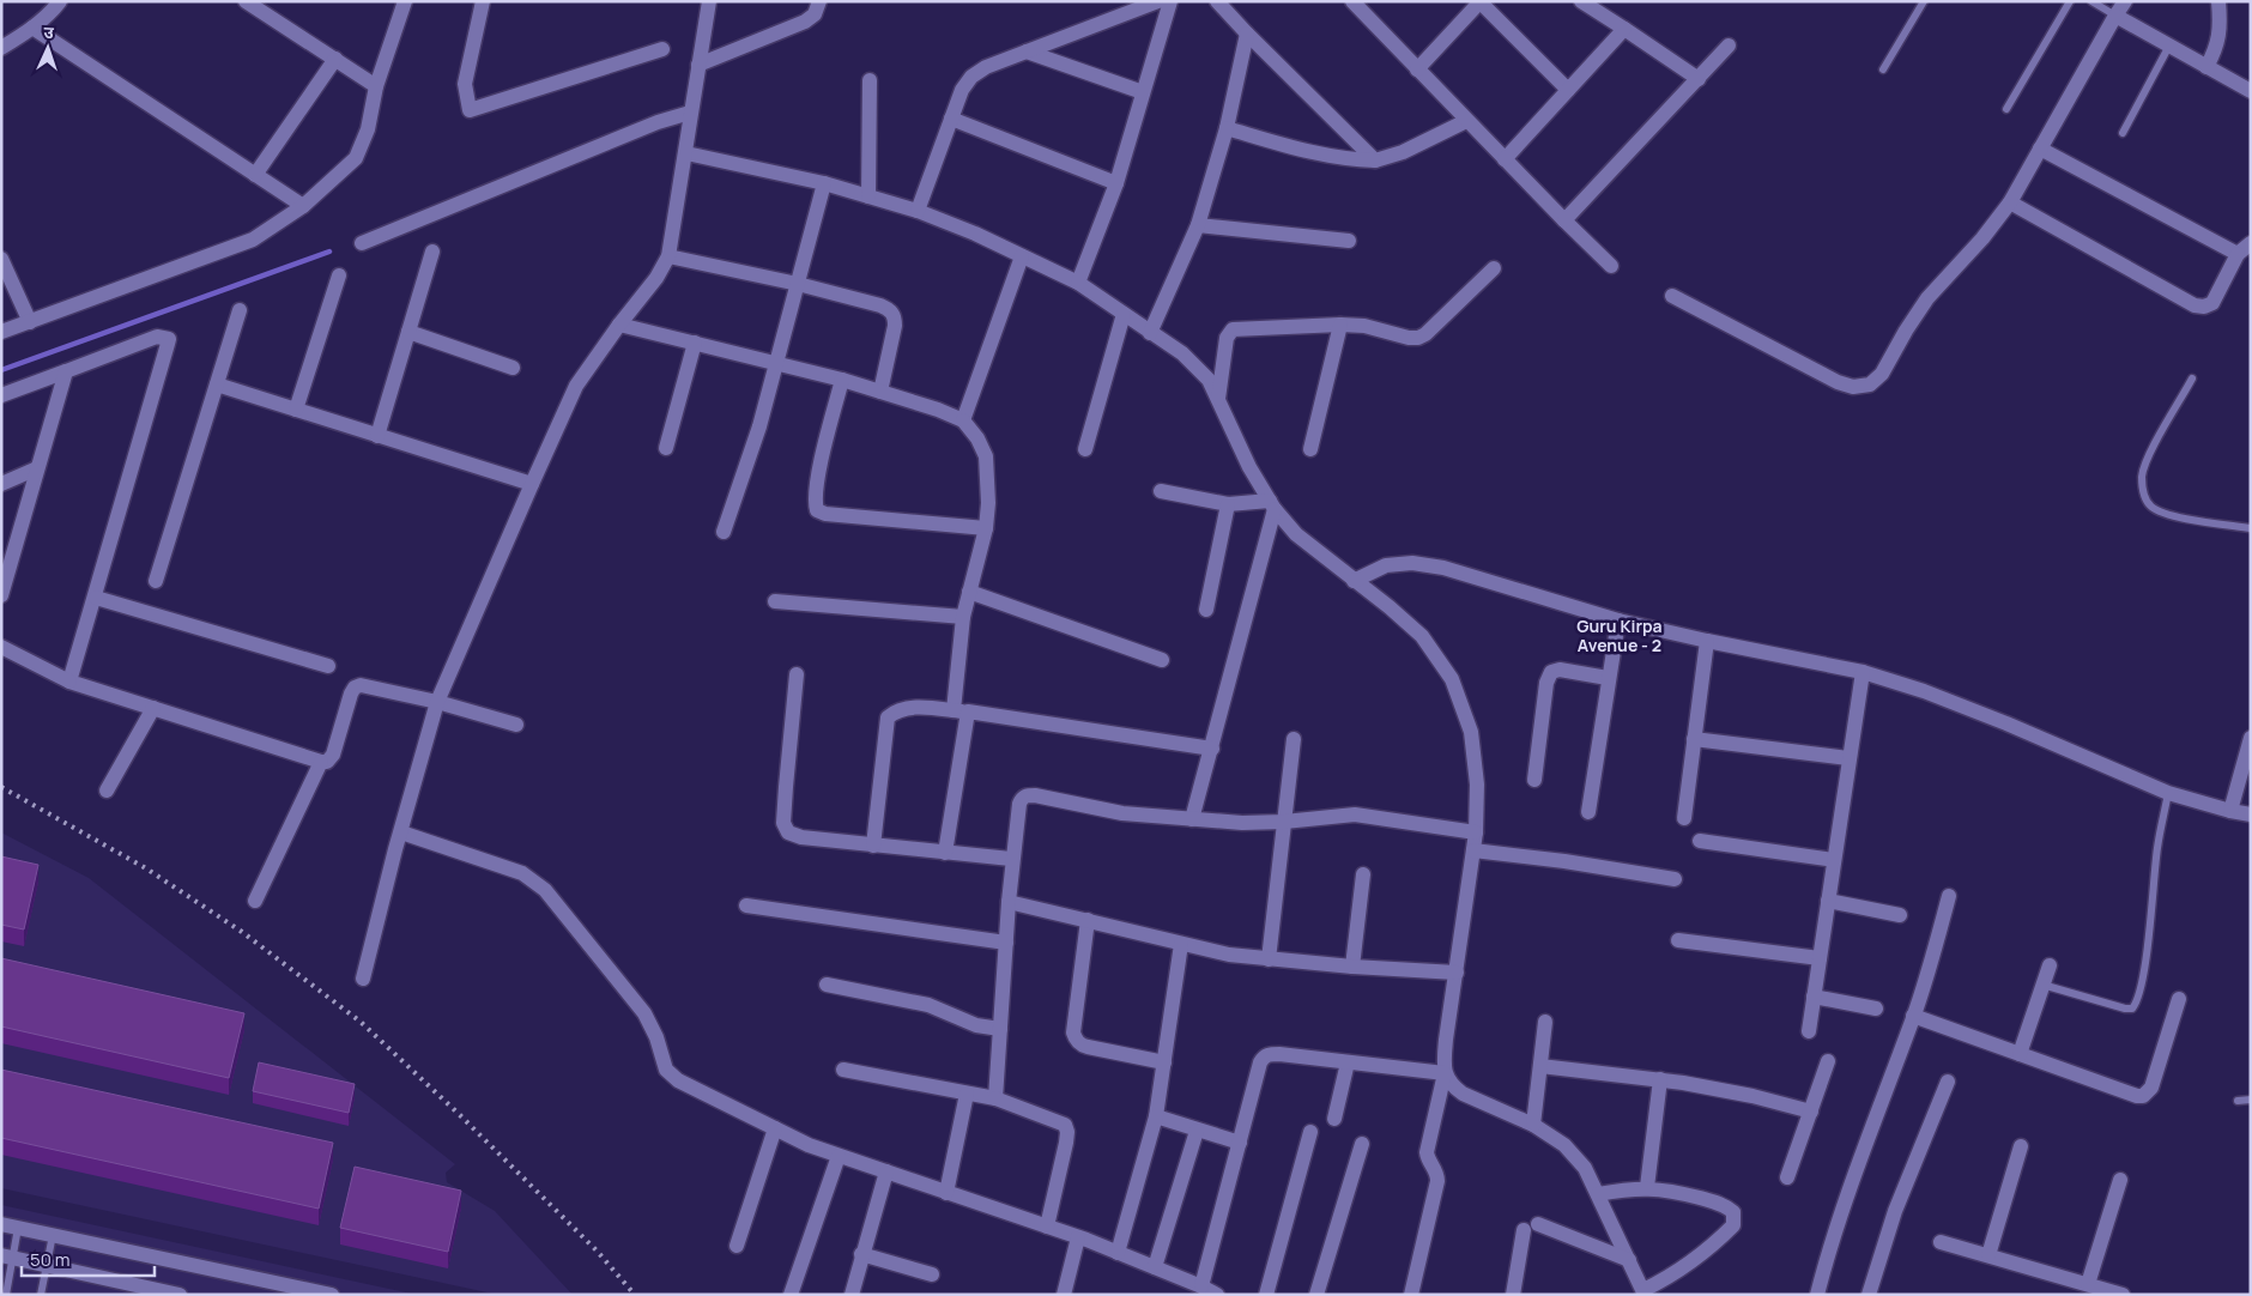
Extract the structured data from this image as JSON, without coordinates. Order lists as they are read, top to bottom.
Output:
{
  "districts": ["Guru Kirpa Avenue - 2"],
  "scale_bar": "50 m",
  "north": "top"
}
